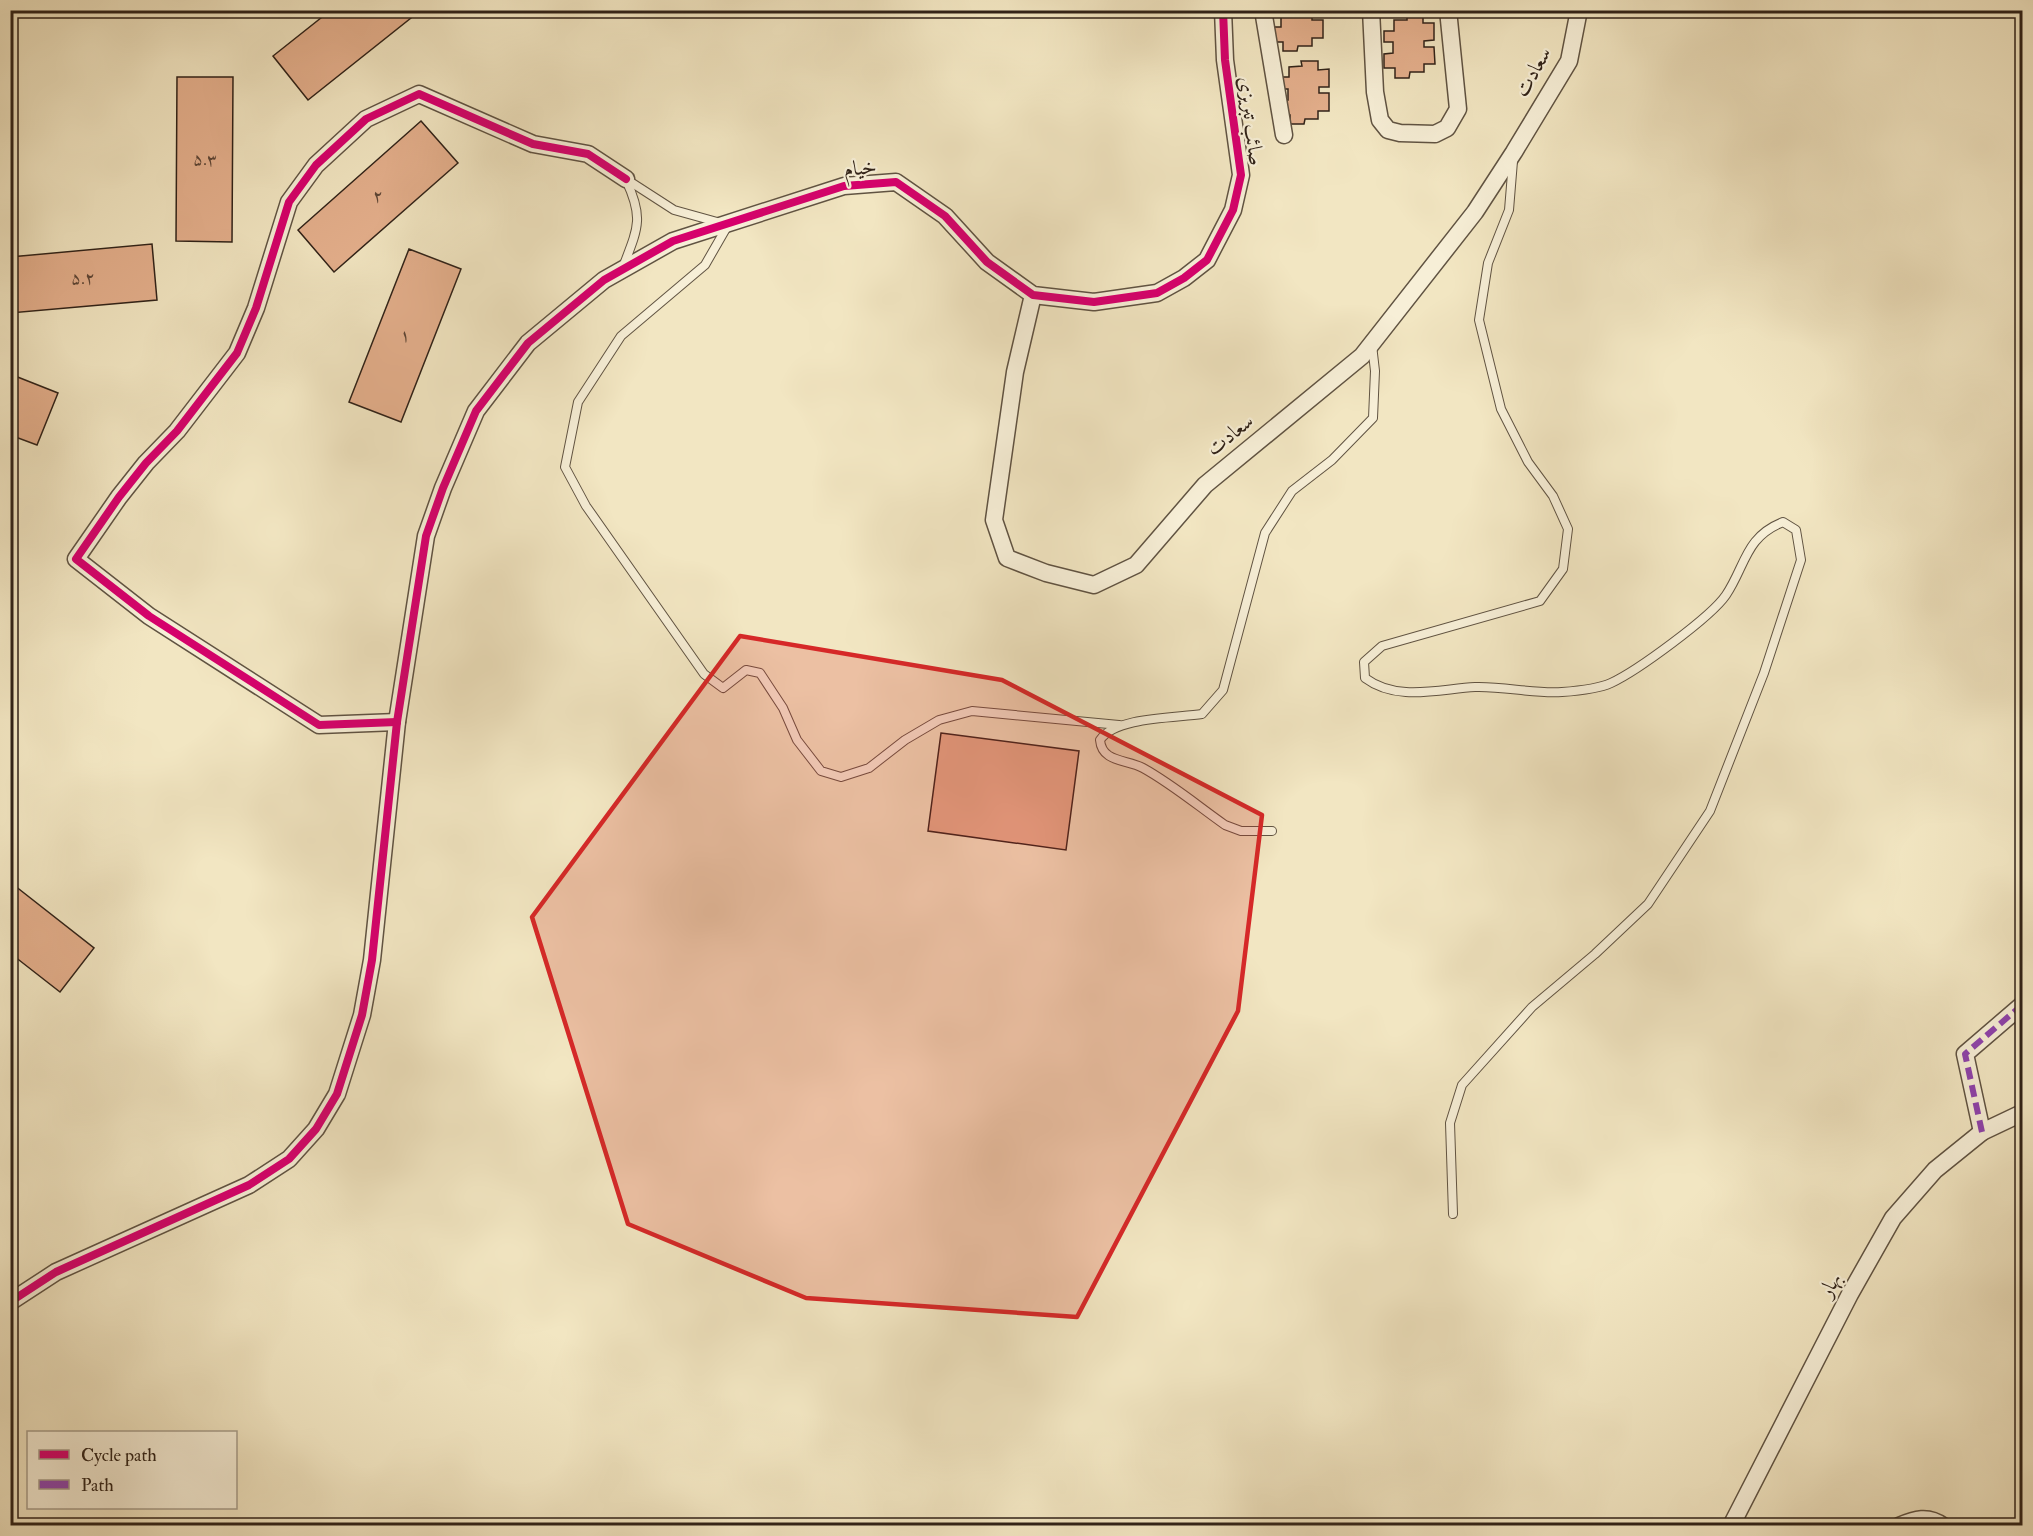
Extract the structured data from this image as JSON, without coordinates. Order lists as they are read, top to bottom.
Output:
{
  "streets": {
    "street": [
      "سعادت",
      "صائب تبریزی",
      "خیام",
      "بهار"
    ]
  },
  "crossings": [
    ["سعادت", "صائب تبریزی"],
    ["سعادت", "خیام"],
    ["صائب تبریزی", "خیام"]
  ],
  "house_numbers": [
    "۵.۳",
    "۲",
    "۵.۲",
    "۱"
  ],
  "legend": ["Cycle path", "Path"]
}
